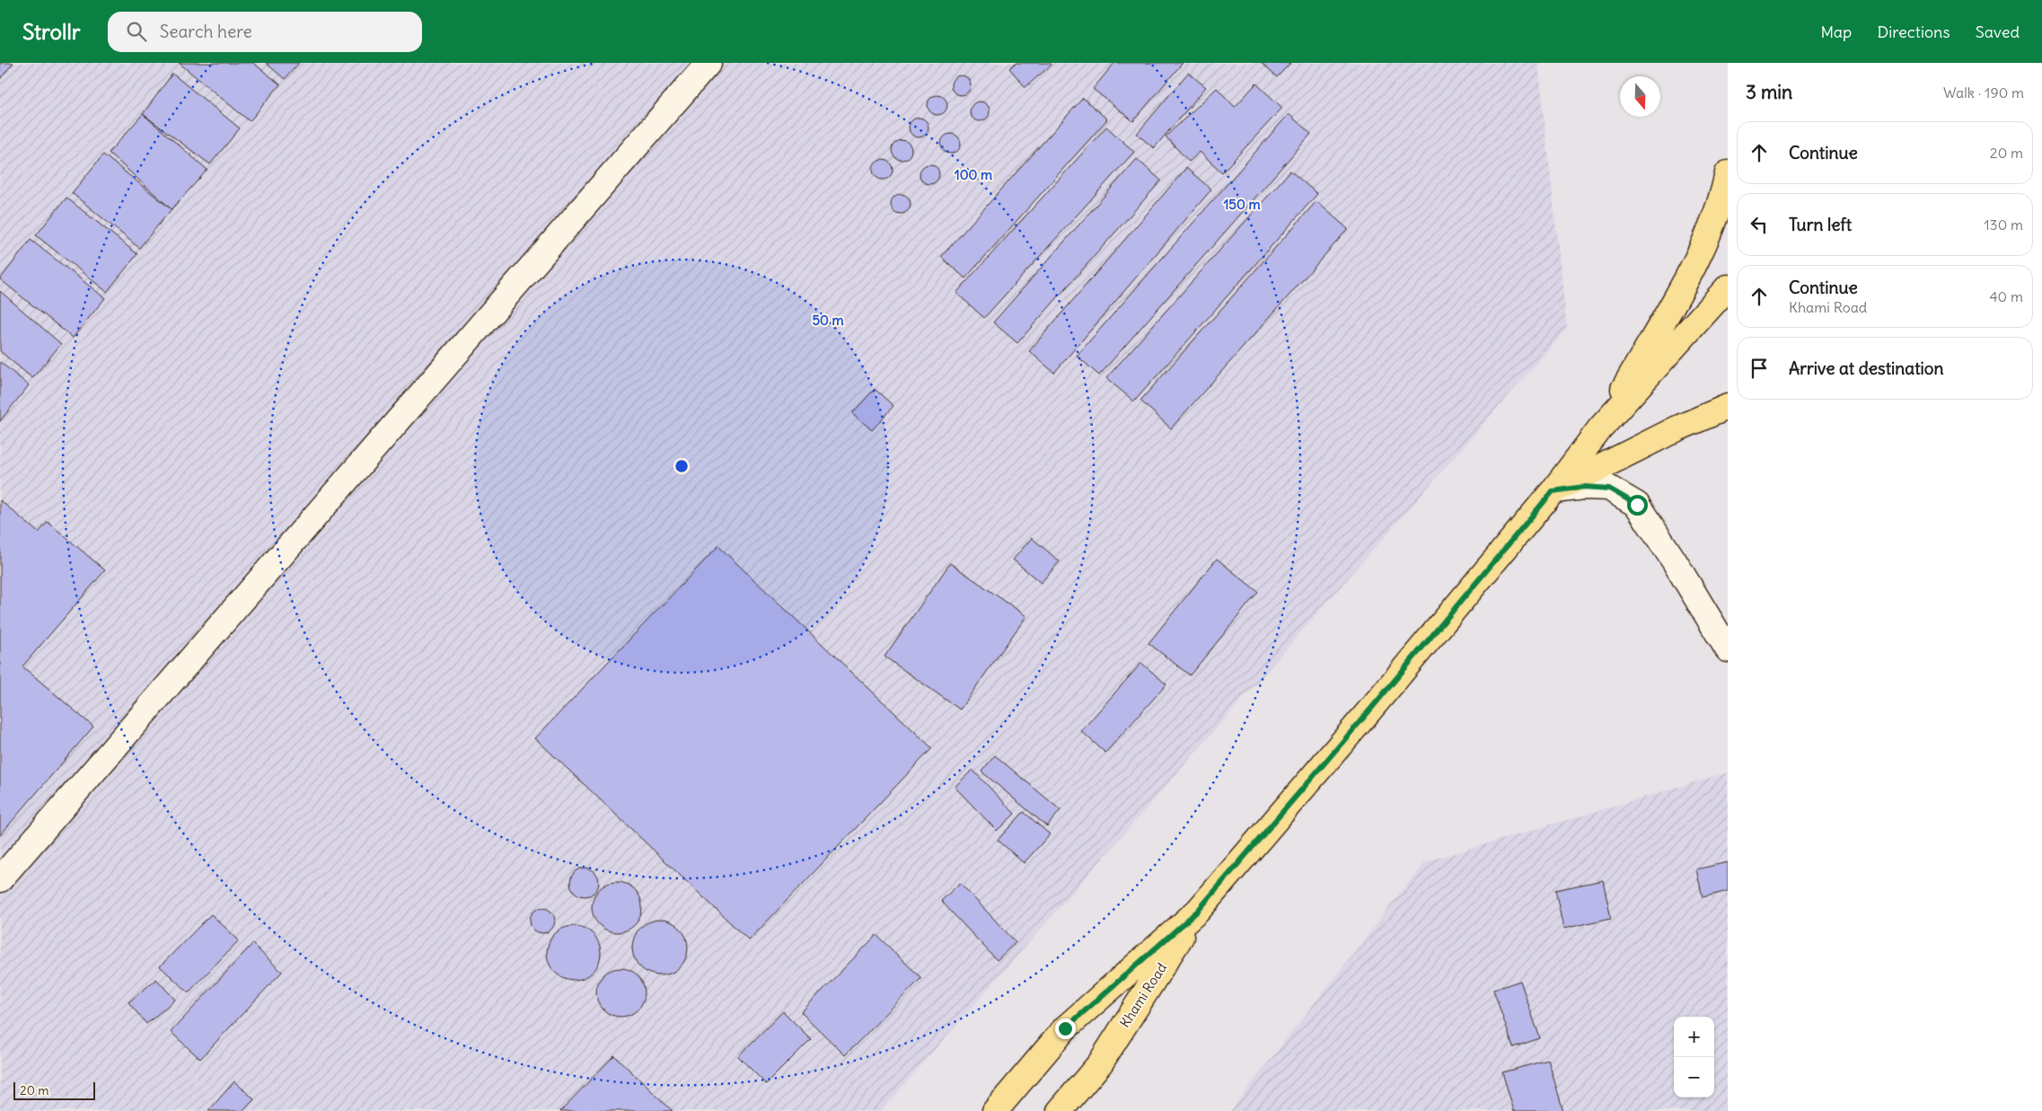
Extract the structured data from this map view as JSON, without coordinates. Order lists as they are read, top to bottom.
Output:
{
  "streets": {
    "main road": ["Khami Road"]
  },
  "scale_bar": "20 m",
  "north": "bottom",
  "page": {
    "header": "Strollr",
    "search": "Search here",
    "nav": ["Map", "Directions", "Saved"],
    "heading": ["3 min", "Walk · 190 m"],
    "list": [
      ["Continue", "20 m"],
      ["Turn left", "130 m"],
      ["Continue", "Khami Road", "40 m"],
      "Arrive at destination"
    ],
    "map_buttons": ["+", "−"],
    "scale": "20 m"
  },
  "rings": ["100 m", "150 m", "50 m"]
}
